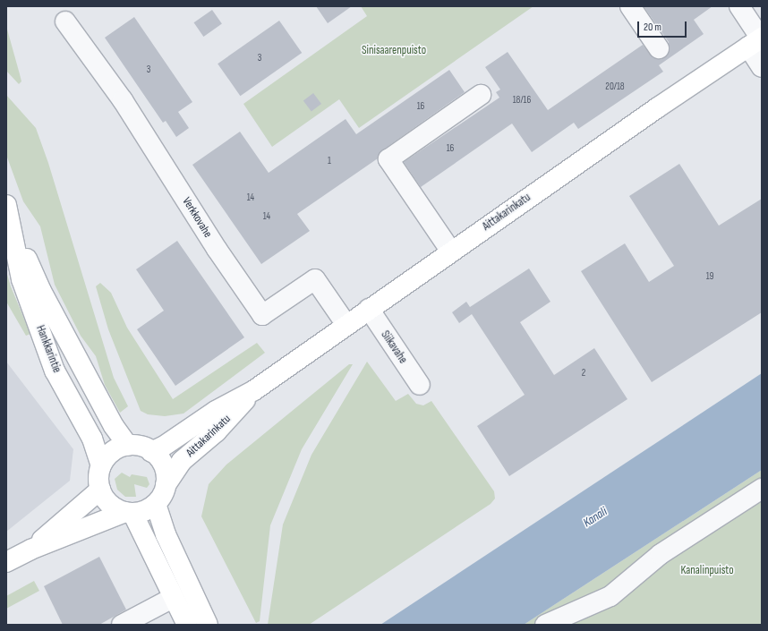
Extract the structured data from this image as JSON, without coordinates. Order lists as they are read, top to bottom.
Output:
{
  "streets": {
    "main road": ["Aittakarinkatu", "Hankkarintie"],
    "street": ["Verkkovahe", "Siikavahe"]
  },
  "crossings": [
    ["Aittakarinkatu", "Verkkovahe"],
    ["Aittakarinkatu", "Siikavahe"],
    ["Aittakarinkatu", "Hankkarintie"]
  ],
  "water": ["Kanali"],
  "parks": ["Sinisaarenpuisto", "Kanalinpuisto"],
  "house_numbers": [
    "3",
    "3",
    "20/18",
    "18/16",
    "16",
    "16",
    "1",
    "14",
    "14",
    "19",
    "2"
  ],
  "scale_bar": "20 m"
}
